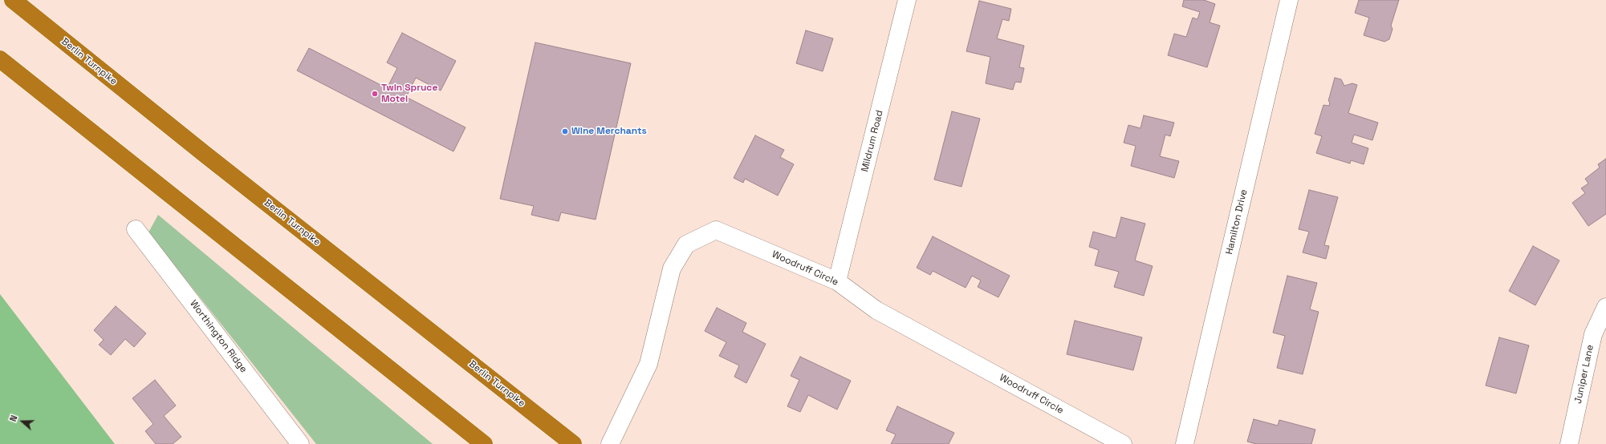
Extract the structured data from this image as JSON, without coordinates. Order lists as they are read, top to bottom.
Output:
{
  "streets": {
    "highway": ["Berlin Turnpike"],
    "street": [
      "Mildrum Road",
      "Hamilton Drive",
      "Woodruff Circle",
      "Worthington Ridge",
      "Juniper Lane"
    ]
  },
  "crossings": [
    ["Mildrum Road", "Woodruff Circle"]
  ],
  "places": ["Twin Spruce Motel", "Wine Merchants"],
  "north": "left"
}
